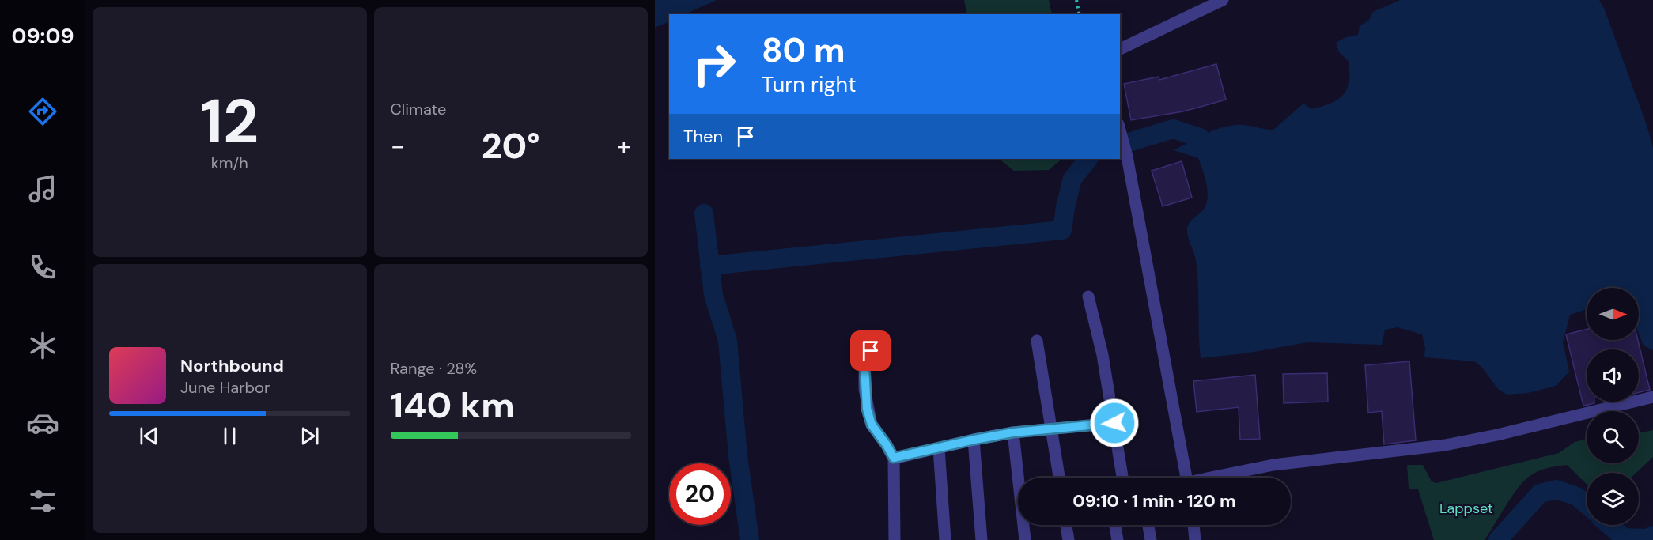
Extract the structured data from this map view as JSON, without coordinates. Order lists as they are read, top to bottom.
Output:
{
  "parks": ["Lappset"],
  "north": "right",
  "page": {
    "tabs": "09:09",
    "tile": [
      ["12", "km/h"],
      "Climate",
      ["Range · 28%", "140 km"]
    ],
    "turn": ["80 m", "Turn right"],
    "then": "Then",
    "heat": ["−", "20°", "+"],
    "song": ["Northbound", "June Harbor"],
    "limit": "20",
    "trip": "09:10 · 1 min · 120 m"
  }
}
